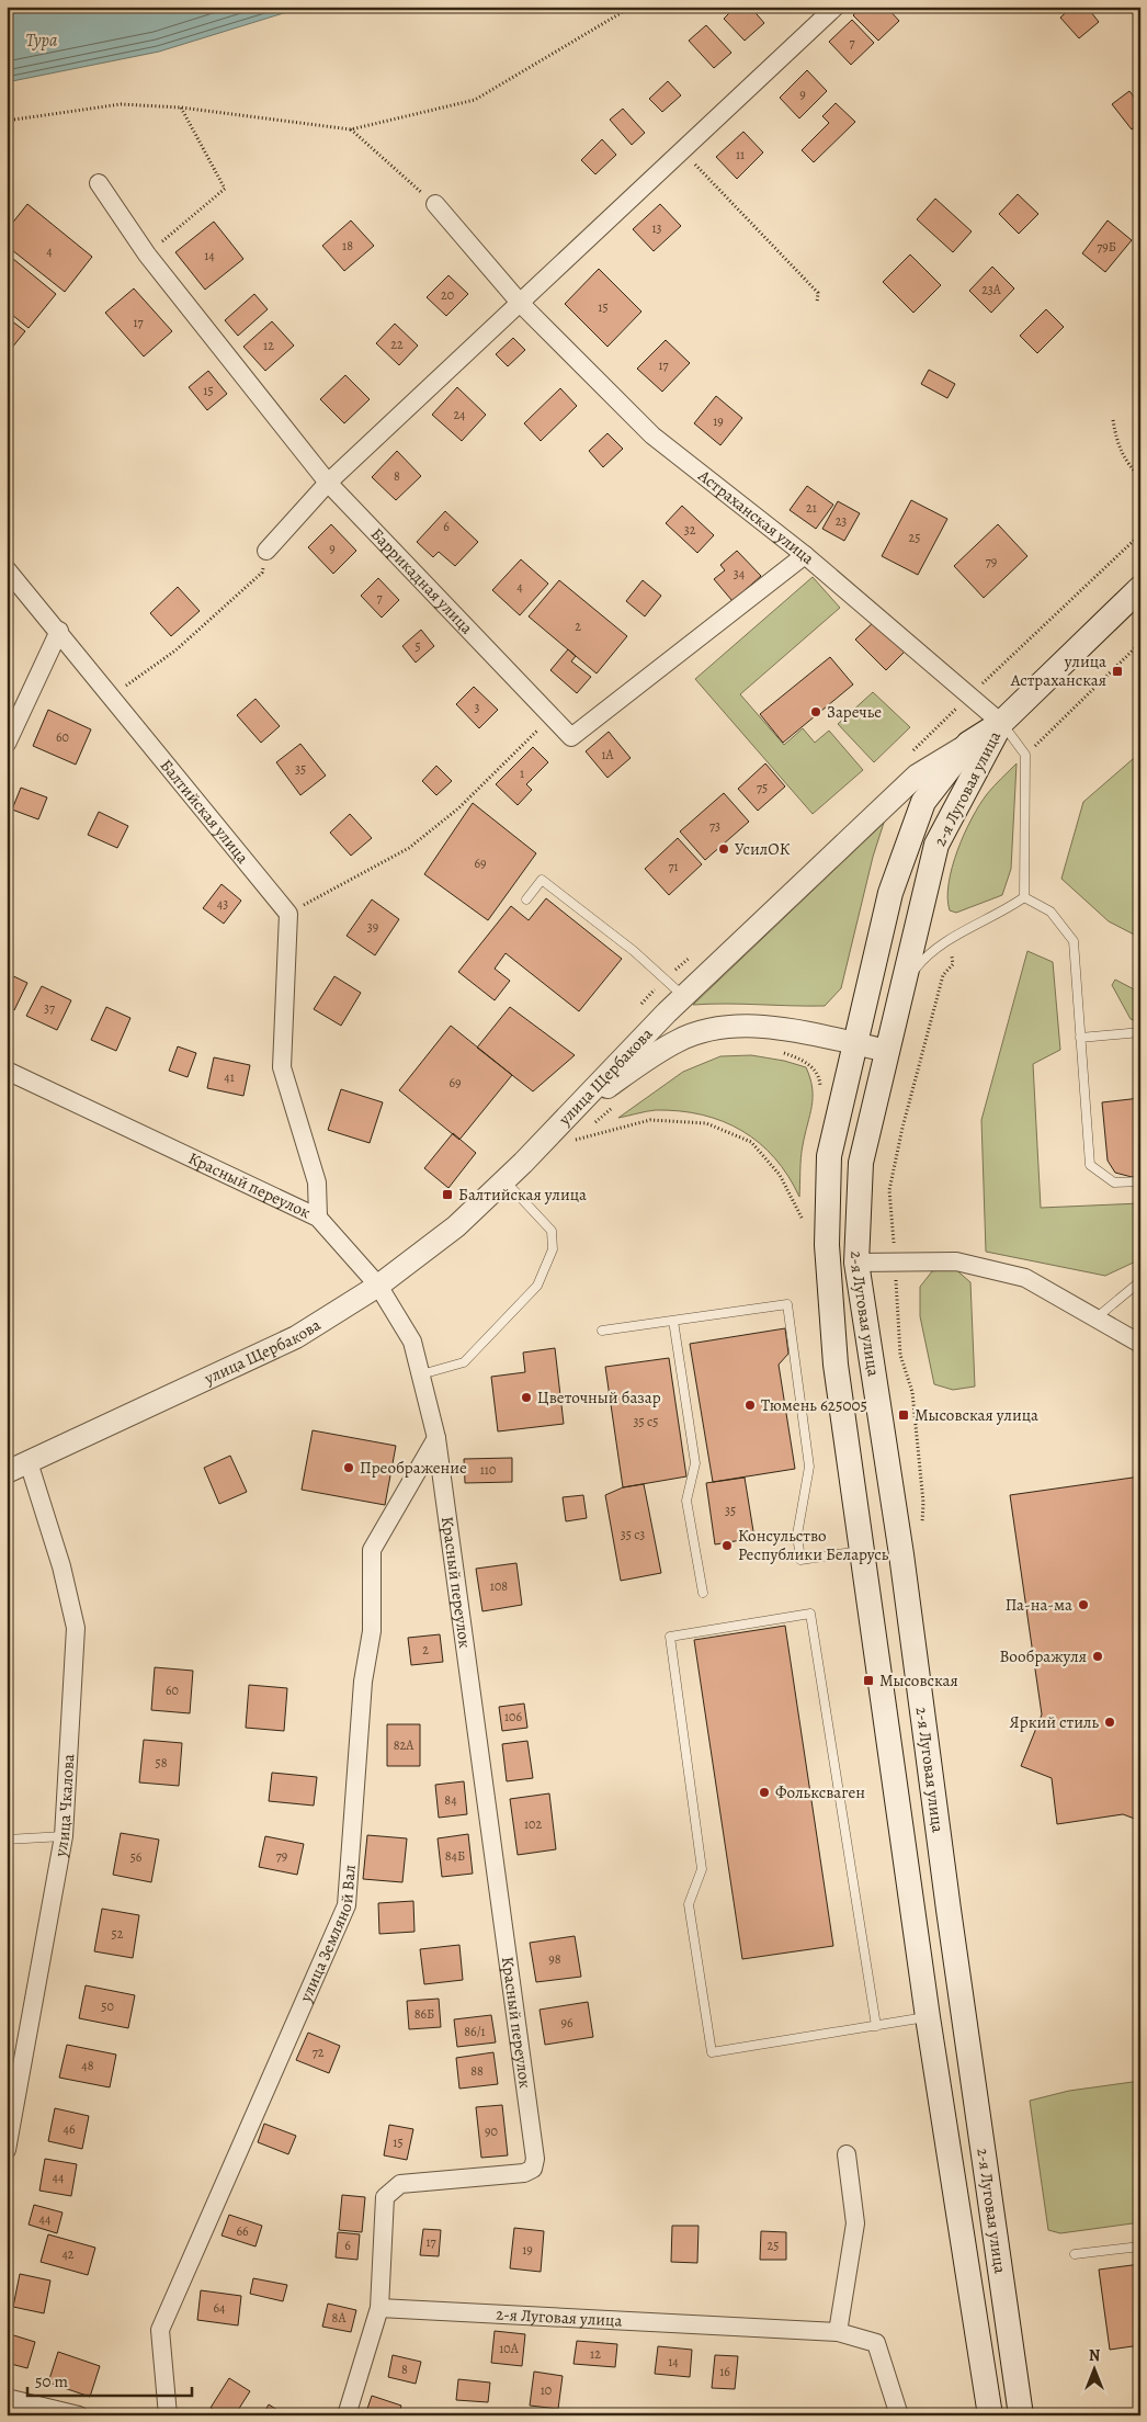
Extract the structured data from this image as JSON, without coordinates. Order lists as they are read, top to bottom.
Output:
{
  "streets": {
    "main road": ["2-я Луговая улица", "улица Щербакова"],
    "street": [
      "Астраханская улица",
      "Баррикадная улица",
      "Балтийская улица",
      "Красный переулок",
      "улица Чкалова",
      "улица Земляной Вал"
    ]
  },
  "crossings": [
    ["Астраханская улица", "Баррикадная улица"],
    ["Астраханская улица", "2-я Луговая улица"],
    ["Астраханская улица", "улица Щербакова"],
    ["2-я Луговая улица", "улица Щербакова"],
    ["2-я Луговая улица", "Красный переулок"],
    ["улица Щербакова", "Красный переулок"],
    ["улица Щербакова", "улица Чкалова"],
    ["Красный переулок", "улица Земляной Вал"]
  ],
  "water": ["Тура"],
  "places": {
    "transit": [
      "улица Астраханская",
      "Балтийская улица",
      "Мысовская улица",
      "Мысовская"
    ],
    "other": [
      "Заречье",
      "УсилОК",
      "Цветочный базар",
      "Тюмень 625005",
      "Преображение",
      "Консульство Республики Беларусь",
      "Па-на-ма",
      "Воображуля",
      "Яркий стиль",
      "Фольксваген"
    ]
  },
  "house_numbers": [
    "7",
    "9",
    "11",
    "13",
    "18",
    "79Б",
    "4",
    "14",
    "23А",
    "20",
    "15",
    "17",
    "22",
    "12",
    "17",
    "15",
    "24",
    "19",
    "8",
    "21",
    "23",
    "6",
    "32",
    "25",
    "9",
    "79",
    "34",
    "4",
    "7",
    "2",
    "5",
    "3",
    "60",
    "1А",
    "35",
    "1",
    "75",
    "73",
    "69",
    "71",
    "43",
    "39",
    "37",
    "41",
    "69",
    "35 с5",
    "110",
    "35",
    "35 с3",
    "108",
    "2",
    "60",
    "106",
    "82А",
    "58",
    "84",
    "102",
    "79",
    "84Б",
    "56",
    "52",
    "98",
    "50",
    "86Б",
    "96",
    "86/1",
    "72",
    "48",
    "88",
    "46",
    "90",
    "15",
    "44",
    "44",
    "66",
    "17",
    "6",
    "25",
    "19",
    "42",
    "64",
    "8А",
    "10А",
    "12",
    "14",
    "8",
    "16",
    "10"
  ],
  "scale_bar": "50 m",
  "north": "top"
}
